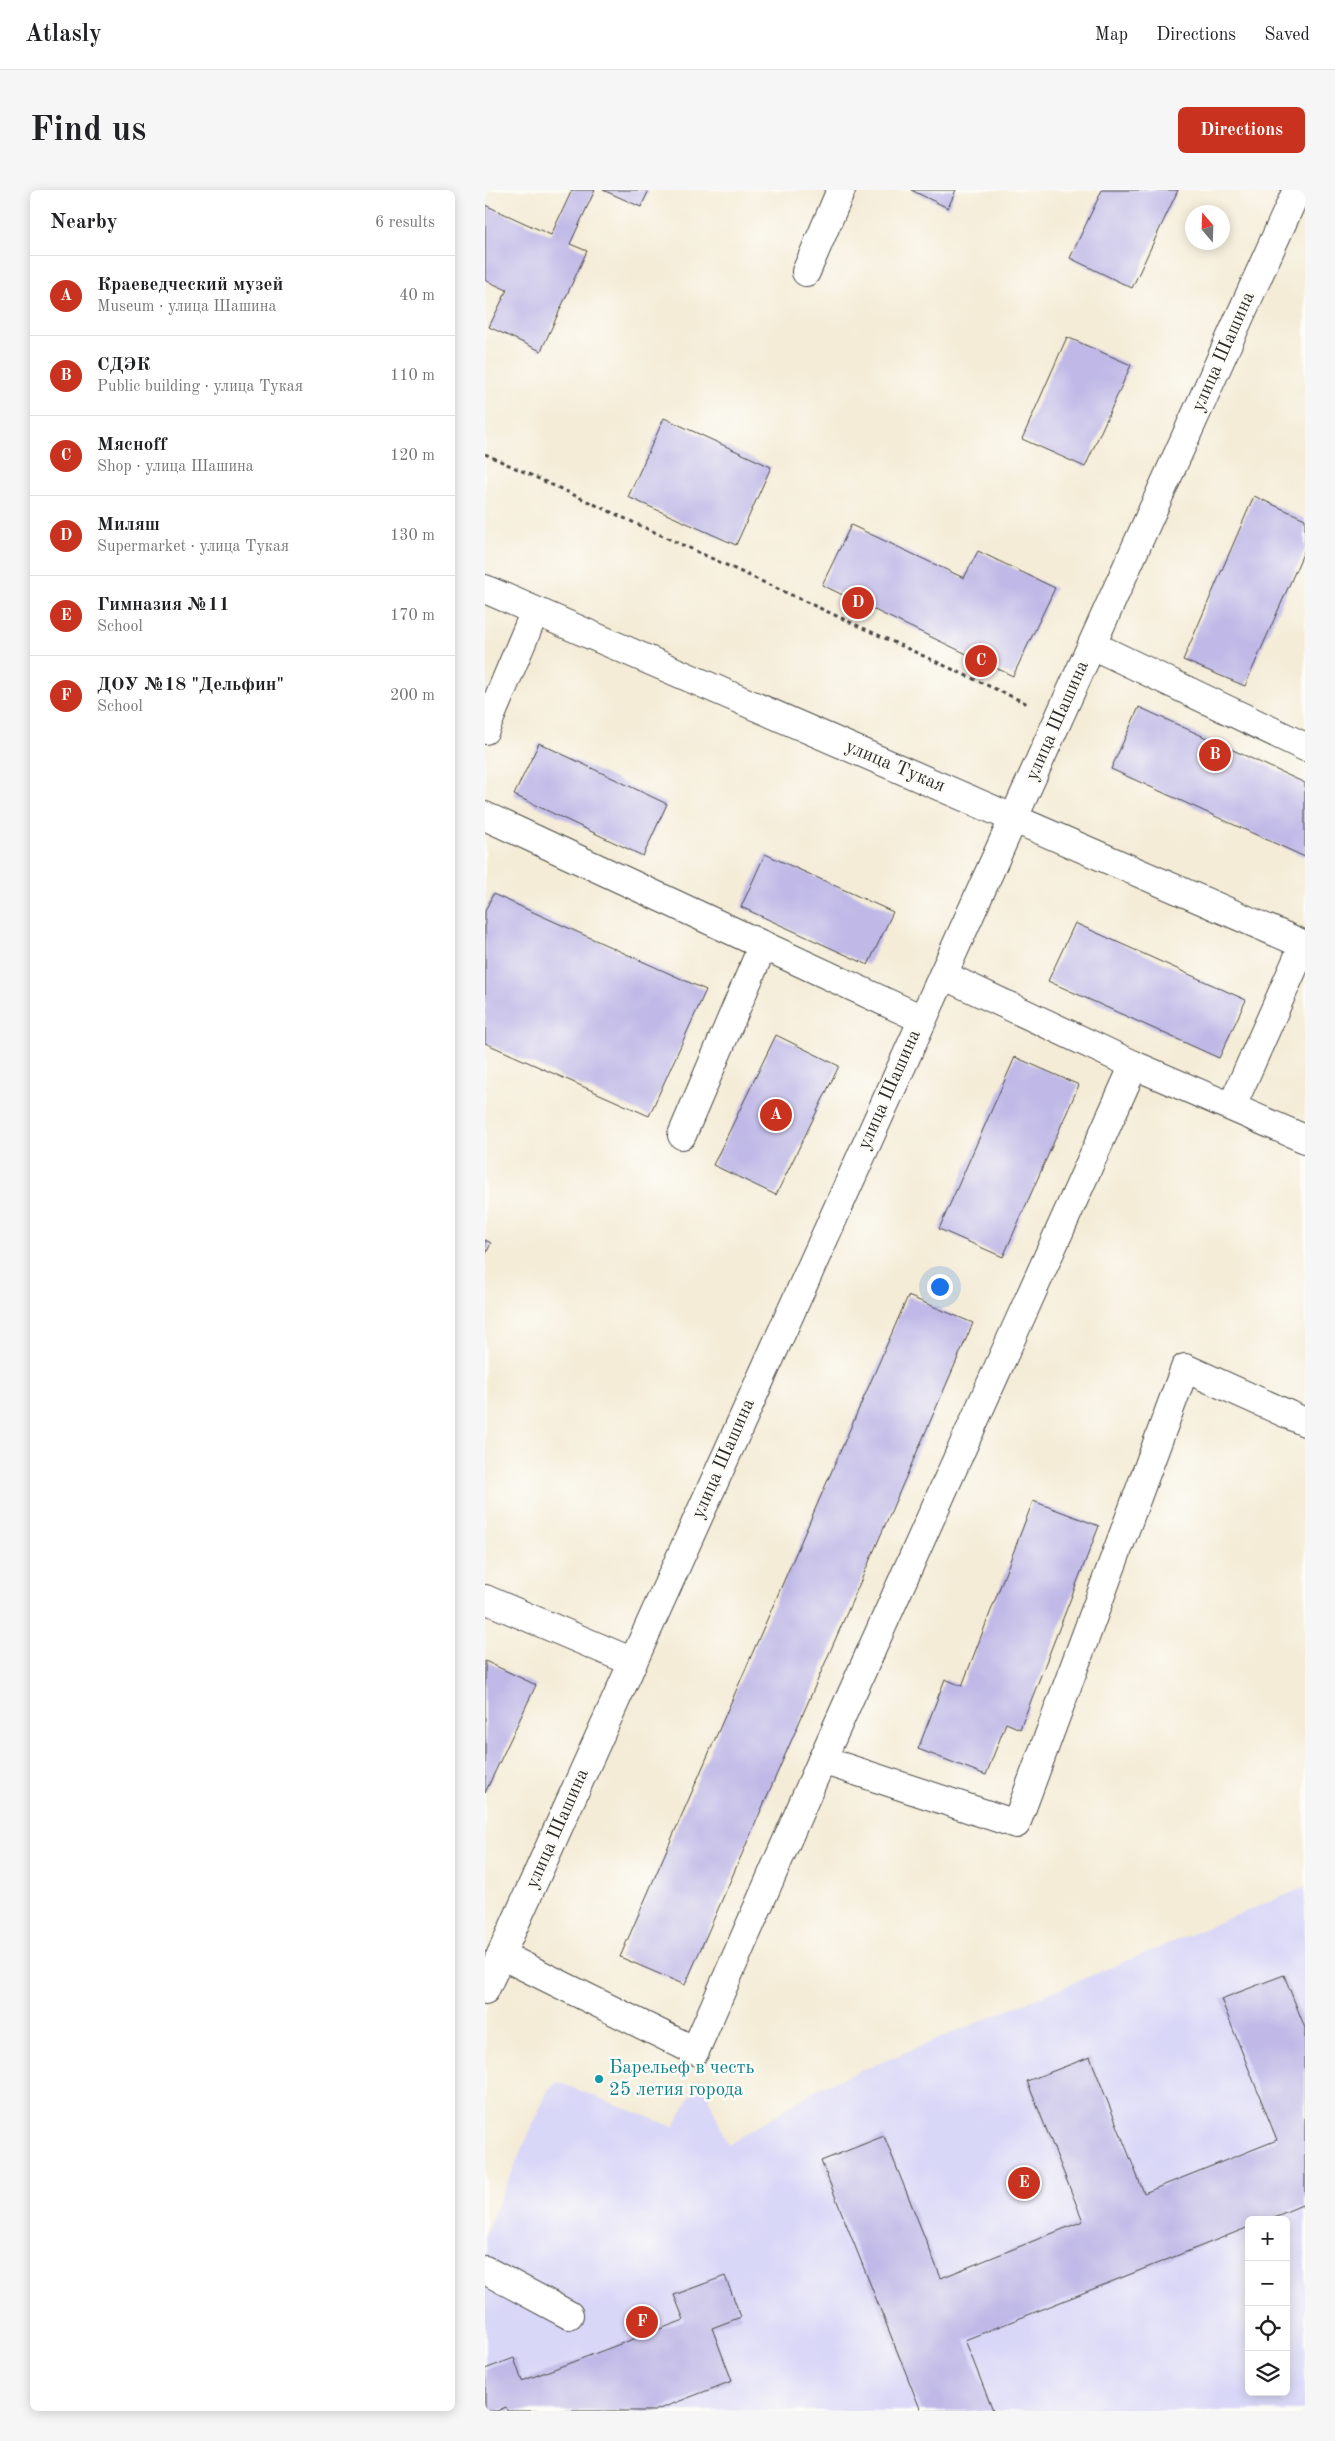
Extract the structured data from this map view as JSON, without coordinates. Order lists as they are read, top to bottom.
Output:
{
  "streets": {
    "main road": ["улица Шашина", "улица Тукая"]
  },
  "crossings": [
    ["улица Шашина", "улица Тукая"]
  ],
  "places": ["Барельеф в честь 25 летия города"],
  "north": "top",
  "page": {
    "header": "Atlasly",
    "nav": ["Map", "Directions", "Saved"],
    "buttons": "Directions",
    "title": "Find us",
    "heading": ["Nearby", "6 results"],
    "list": [
      {
        "mark": "A",
        "name": "Краеведческий музей",
        "note": "Museum · улица Шашина",
        "value": "40 m"
      },
      {
        "mark": "B",
        "name": "СДЭК",
        "note": "Public building · улица Тукая",
        "value": "110 m"
      },
      {
        "mark": "C",
        "name": "Мясноff",
        "note": "Shop · улица Шашина",
        "value": "120 m"
      },
      {
        "mark": "D",
        "name": "Миляш",
        "note": "Supermarket · улица Тукая",
        "value": "130 m"
      },
      {
        "mark": "E",
        "name": "Гимназия №11",
        "note": "School",
        "value": "170 m"
      },
      {
        "mark": "F",
        "name": "ДОУ №18 \"Дельфин\"",
        "note": "School",
        "value": "200 m"
      }
    ],
    "pins": [
      "D",
      "C",
      "B",
      "A",
      "E",
      "F"
    ],
    "map_buttons": ["+", "−"]
  }
}
